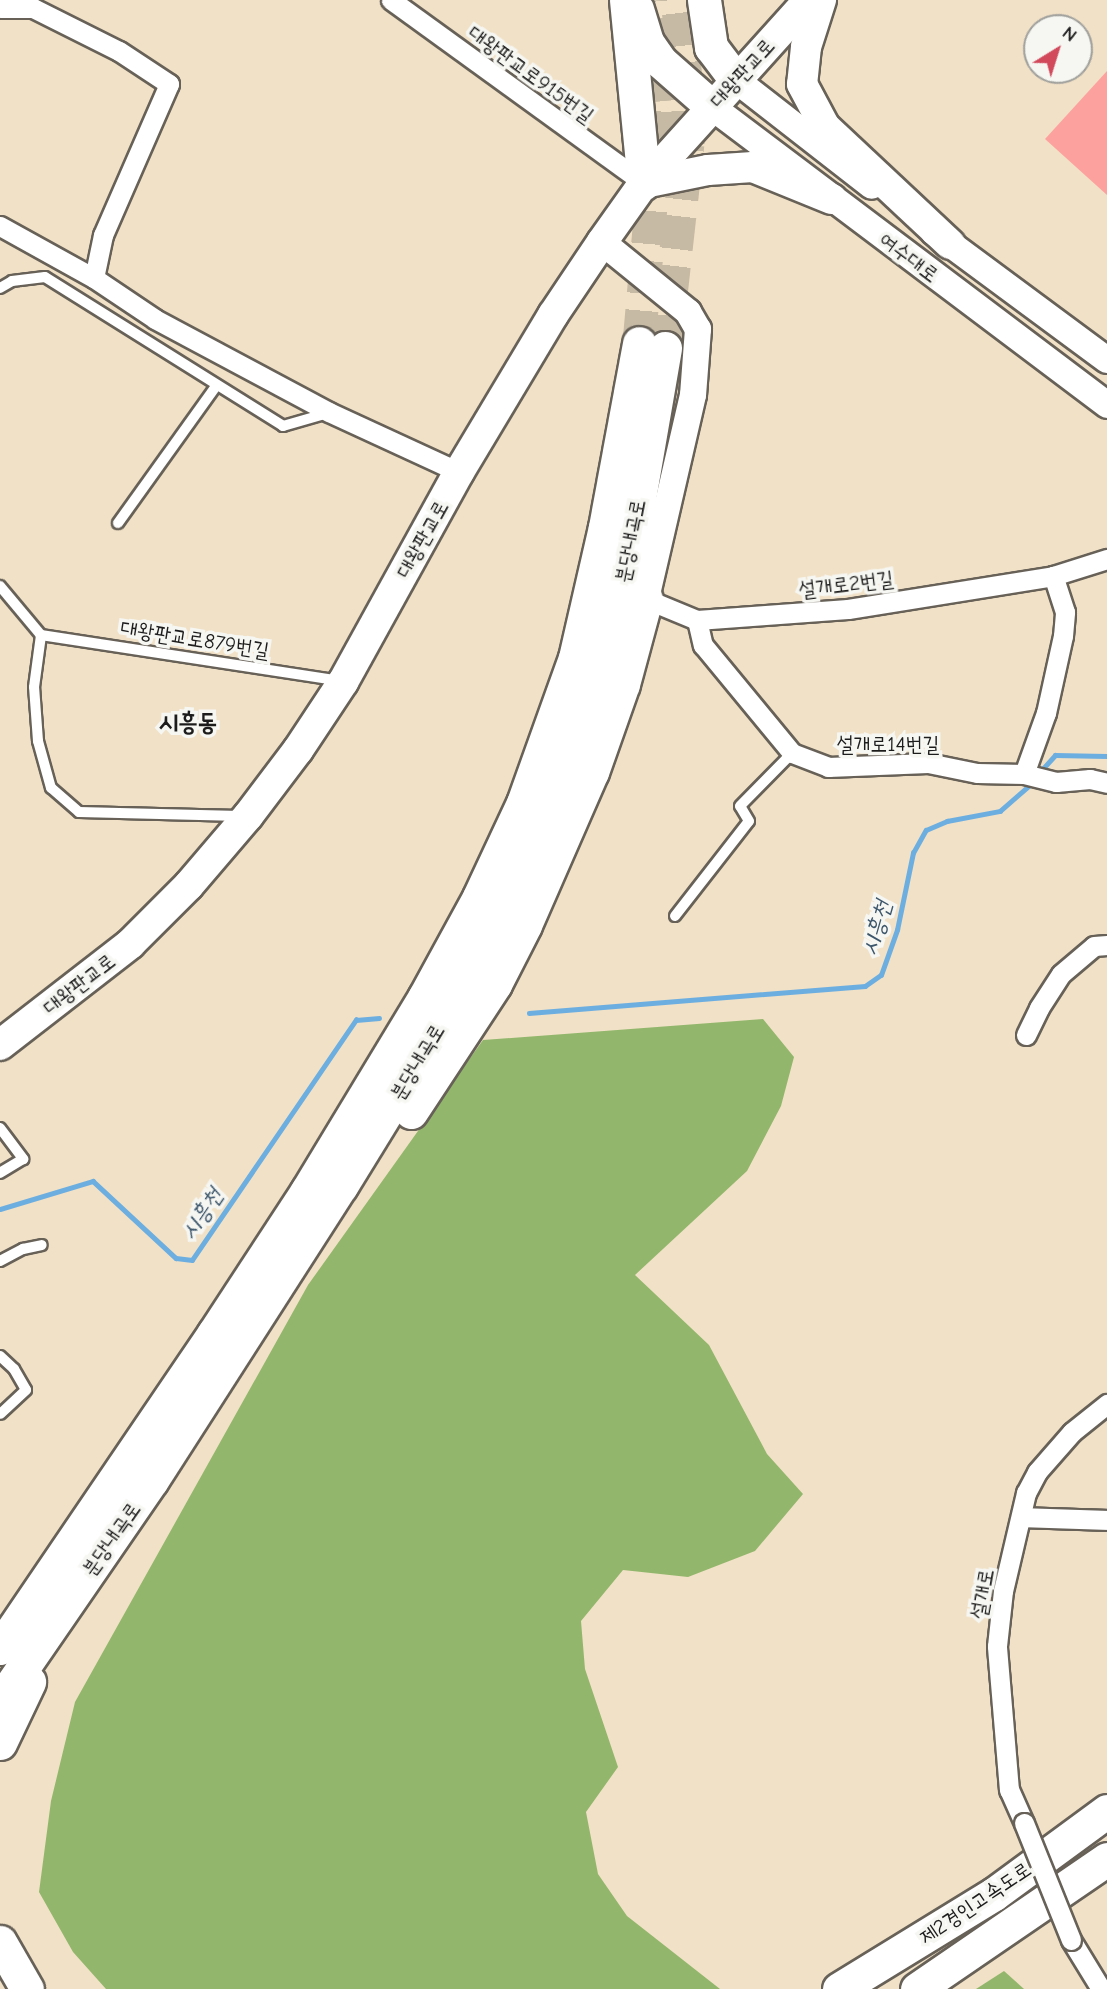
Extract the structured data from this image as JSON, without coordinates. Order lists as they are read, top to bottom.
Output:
{
  "streets": {
    "highway": ["분당내곡로", "제2경인고속도로"],
    "main road": ["대왕판교로", "여수대로"],
    "street": [
      "대왕판교로915번길",
      "설개로2번길",
      "설개로14번길",
      "설개로"
    ],
    "lane": ["대왕판교로879번길"]
  },
  "crossings": [
    ["대왕판교로", "대왕판교로915번길"],
    ["대왕판교로", "여수대로"],
    ["대왕판교로", "대왕판교로879번길"],
    ["설개로2번길", "설개로14번길"]
  ],
  "districts": ["시흥동"],
  "water": ["시흥천"],
  "north": "top right"
}
